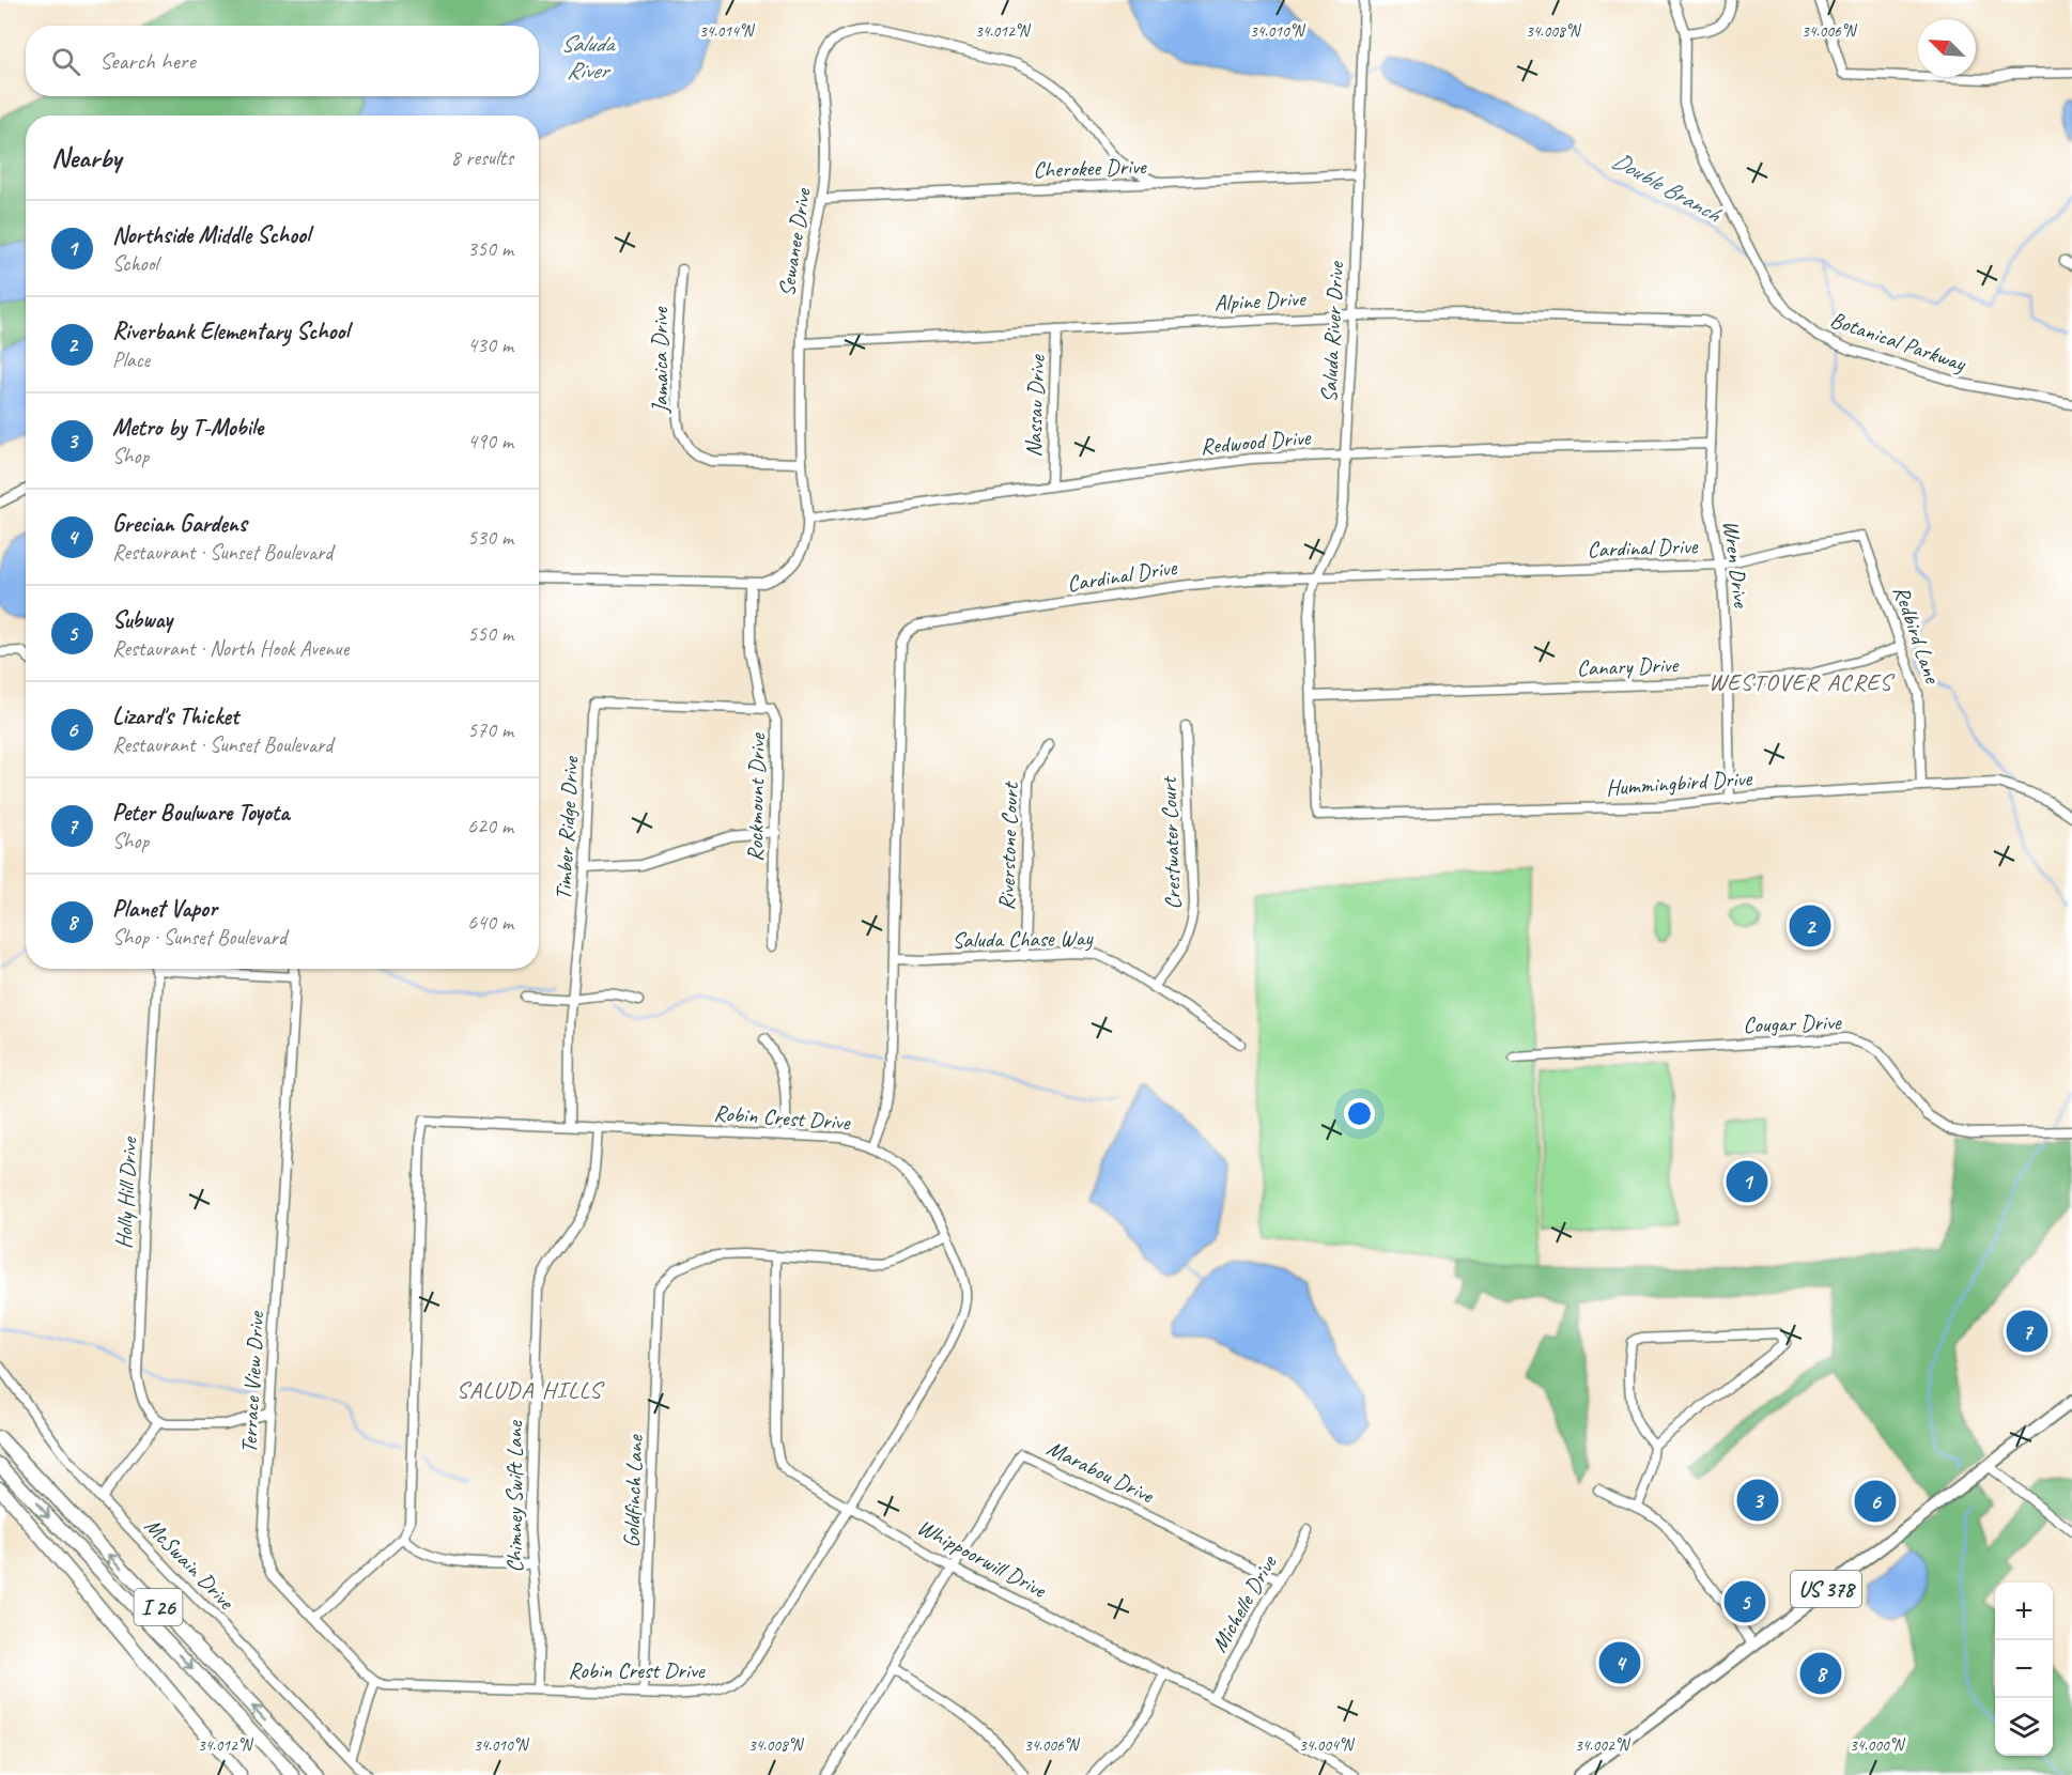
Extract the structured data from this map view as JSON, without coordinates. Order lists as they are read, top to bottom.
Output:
{
  "streets": {
    "highway": ["I 26"],
    "main road": ["US 378"],
    "street": [
      "Cherokee Drive",
      "Sewanee Drive",
      "Alpine Drive",
      "Saluda River Drive",
      "Botanical Parkway",
      "Jamaica Drive",
      "Nassau Drive",
      "Redwood Drive",
      "Cardinal Drive",
      "Wren Drive",
      "Redbird Lane",
      "Canary Drive",
      "Hummingbird Drive",
      "Rockmount Drive",
      "Timber Ridge Drive",
      "Crestwater Court",
      "Riverstone Court",
      "Saluda Chase Way",
      "Cougar Drive",
      "Robin Crest Drive",
      "Holly Hill Drive",
      "Terrace View Drive",
      "Marabou Drive",
      "Goldfinch Lane",
      "Chimney Swift Lane",
      "Whippoorwill Drive",
      "McSwain Drive",
      "Michelle Drive"
    ]
  },
  "crossings": [
    ["Cherokee Drive", "Sewanee Drive"],
    ["Cherokee Drive", "Saluda River Drive"],
    ["Sewanee Drive", "Alpine Drive"],
    ["Sewanee Drive", "Jamaica Drive"],
    ["Sewanee Drive", "Redwood Drive"],
    ["Sewanee Drive", "Rockmount Drive"],
    ["Alpine Drive", "Saluda River Drive"],
    ["Alpine Drive", "Nassau Drive"],
    ["Alpine Drive", "Wren Drive"],
    ["Saluda River Drive", "Redwood Drive"],
    ["Saluda River Drive", "Cardinal Drive"],
    ["Saluda River Drive", "Canary Drive"],
    ["Saluda River Drive", "Hummingbird Drive"],
    ["Nassau Drive", "Redwood Drive"],
    ["Redwood Drive", "Wren Drive"],
    ["Cardinal Drive", "Wren Drive"],
    ["Cardinal Drive", "Redbird Lane"],
    ["Cardinal Drive", "Saluda Chase Way"],
    ["Cardinal Drive", "Robin Crest Drive"],
    ["Wren Drive", "Canary Drive"],
    ["Wren Drive", "Hummingbird Drive"],
    ["Redbird Lane", "Canary Drive"],
    ["Redbird Lane", "Hummingbird Drive"],
    ["Rockmount Drive", "Timber Ridge Drive"],
    ["Timber Ridge Drive", "Robin Crest Drive"],
    ["Crestwater Court", "Saluda Chase Way"],
    ["Riverstone Court", "Saluda Chase Way"],
    ["Robin Crest Drive", "Terrace View Drive"],
    ["Robin Crest Drive", "Goldfinch Lane"],
    ["Robin Crest Drive", "Chimney Swift Lane"],
    ["Robin Crest Drive", "Whippoorwill Drive"],
    ["Marabou Drive", "Whippoorwill Drive"],
    ["Marabou Drive", "Michelle Drive"],
    ["Goldfinch Lane", "Whippoorwill Drive"],
    ["Whippoorwill Drive", "Michelle Drive"]
  ],
  "districts": ["WESTOVER ACRES", "SALUDA HILLS"],
  "water": ["Saluda River", "Double Branch"],
  "north": "top left",
  "page": {
    "search": "Search here",
    "heading": ["Nearby", "8 results"],
    "list": [
      {
        "mark": "1",
        "name": "Northside Middle School",
        "note": "School",
        "value": "350 m"
      },
      {
        "mark": "2",
        "name": "Riverbank Elementary School",
        "note": "Place",
        "value": "430 m"
      },
      {
        "mark": "3",
        "name": "Metro by T-Mobile",
        "note": "Shop",
        "value": "490 m"
      },
      {
        "mark": "4",
        "name": "Grecian Gardens",
        "note": "Restaurant · Sunset Boulevard",
        "value": "530 m"
      },
      {
        "mark": "5",
        "name": "Subway",
        "note": "Restaurant · North Hook Avenue",
        "value": "550 m"
      },
      {
        "mark": "6",
        "name": "Lizard's Thicket",
        "note": "Restaurant · Sunset Boulevard",
        "value": "570 m"
      },
      {
        "mark": "7",
        "name": "Peter Boulware Toyota",
        "note": "Shop",
        "value": "620 m"
      },
      {
        "mark": "8",
        "name": "Planet Vapor",
        "note": "Shop · Sunset Boulevard",
        "value": "640 m"
      }
    ],
    "pins": [
      "2",
      "1",
      "7",
      "3",
      "6",
      "5",
      "4",
      "8"
    ],
    "map_buttons": ["+", "−"]
  },
  "coordinates": [
    "34.014°N",
    "34.012°N",
    "34.010°N",
    "34.008°N",
    "34.006°N",
    "34.004°N",
    "34.002°N",
    "34.000°N"
  ]
}
